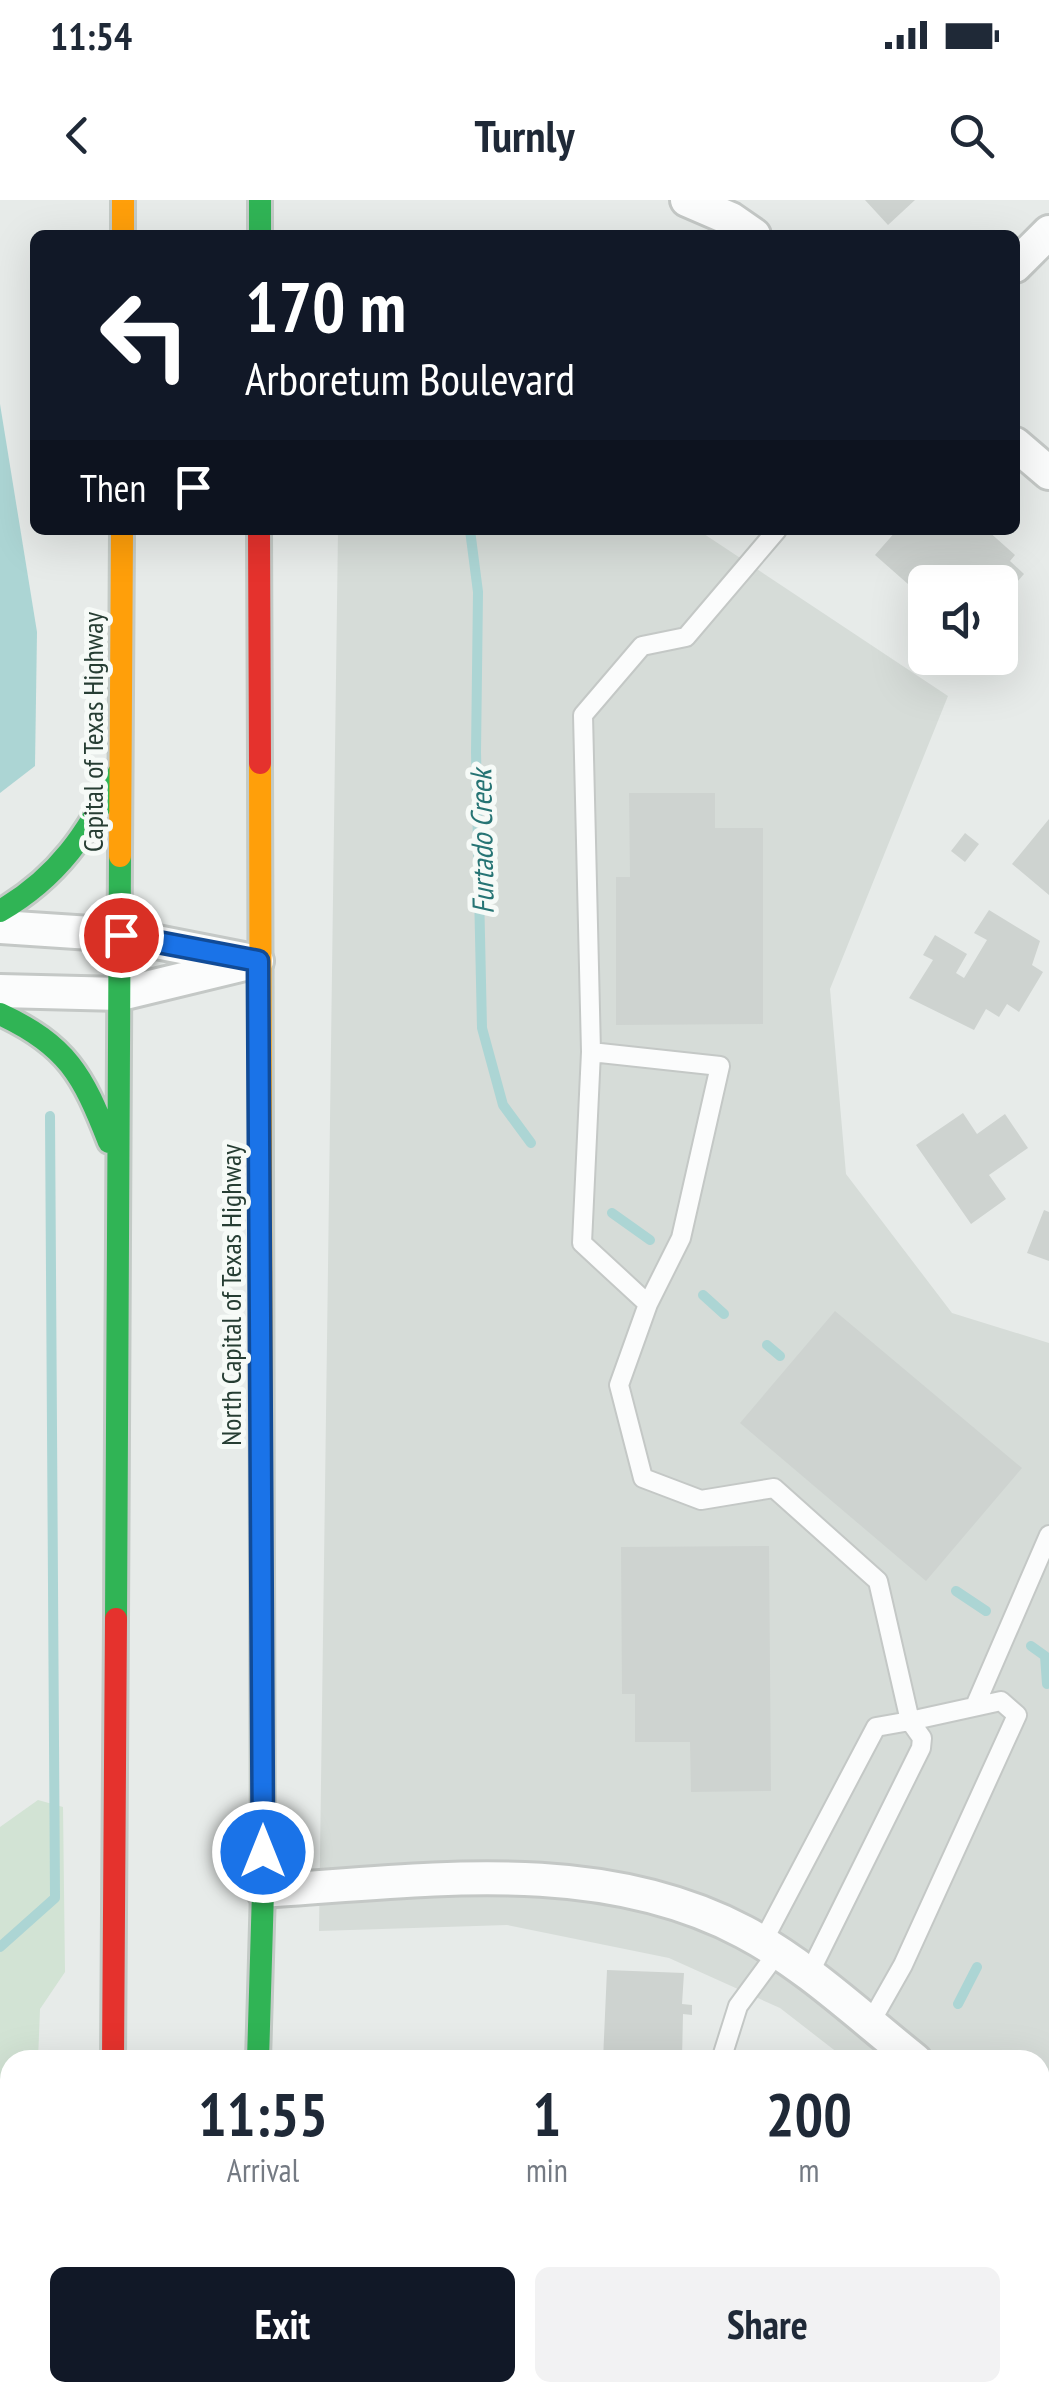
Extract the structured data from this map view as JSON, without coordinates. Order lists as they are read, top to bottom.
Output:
{
  "streets": {
    "highway": ["Capital of Texas Highway", "North Capital of Texas Highway"]
  },
  "water": ["Furtado Creek"],
  "page": {
    "status": "11:54",
    "header": "Turnly",
    "turn": ["170 m", "Arboretum Boulevard"],
    "then": "Then",
    "eta": [
      "11:55",
      "Arrival",
      "1",
      "min",
      "200",
      "m"
    ],
    "buttons": ["Exit", "Share"]
  }
}
